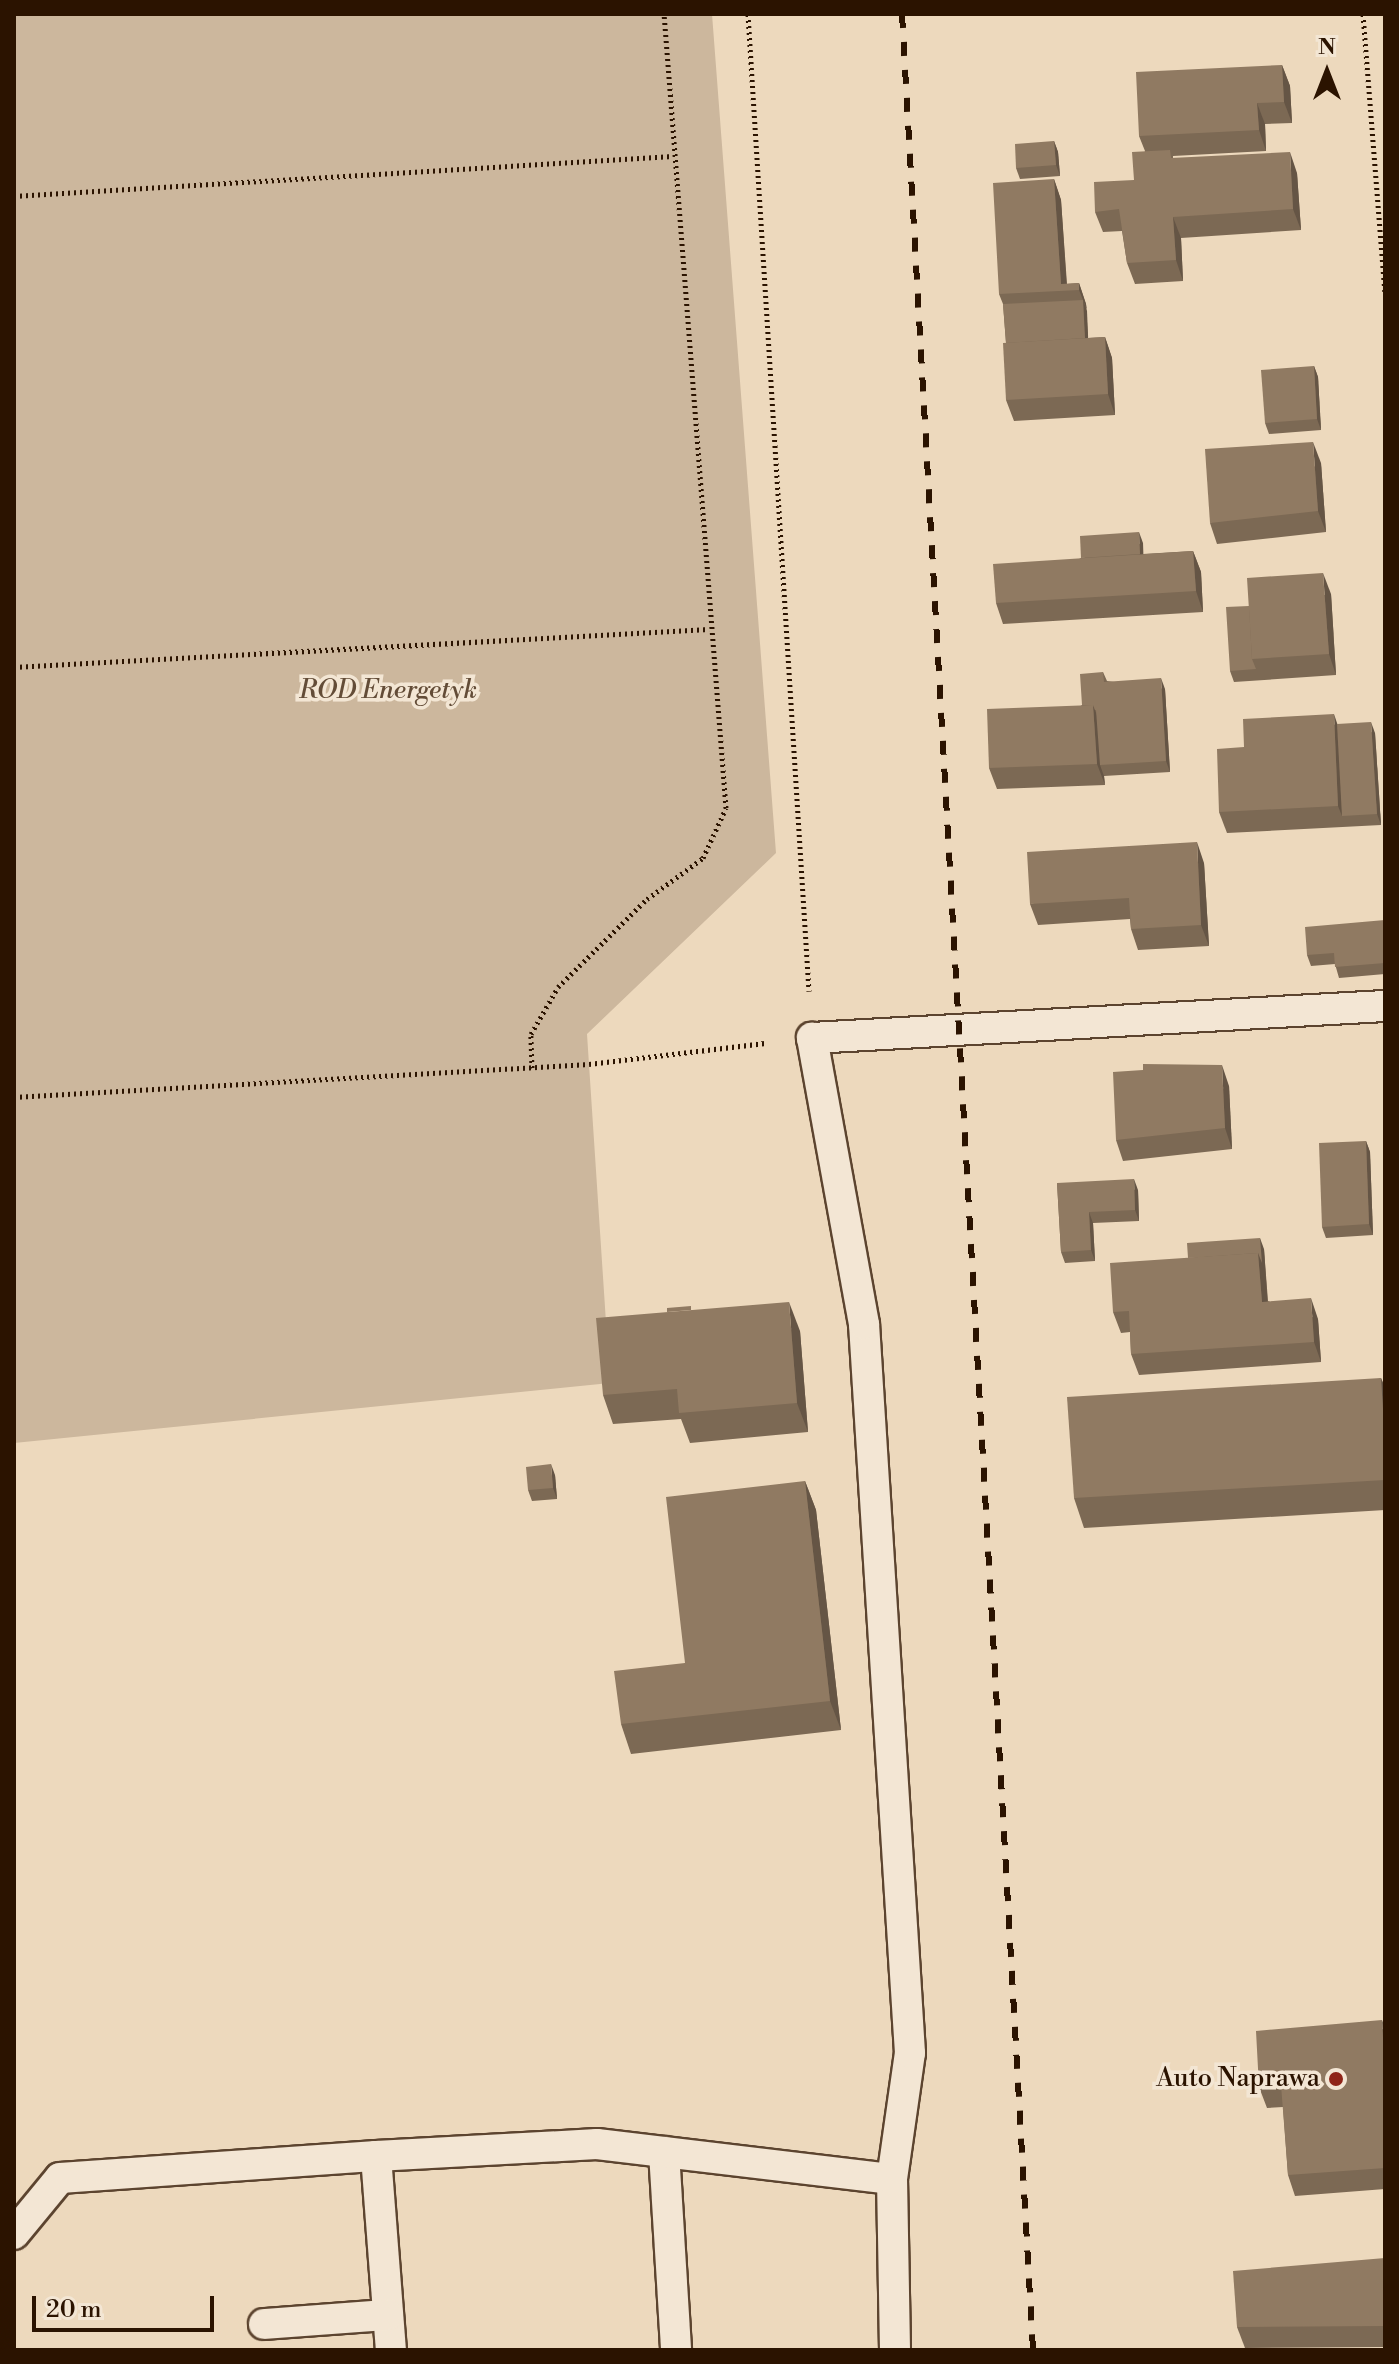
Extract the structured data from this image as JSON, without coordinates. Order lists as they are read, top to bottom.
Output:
{
  "parks": ["ROD Energetyk"],
  "places": ["Auto Naprawa"],
  "scale_bar": "20 m",
  "north": "top"
}
